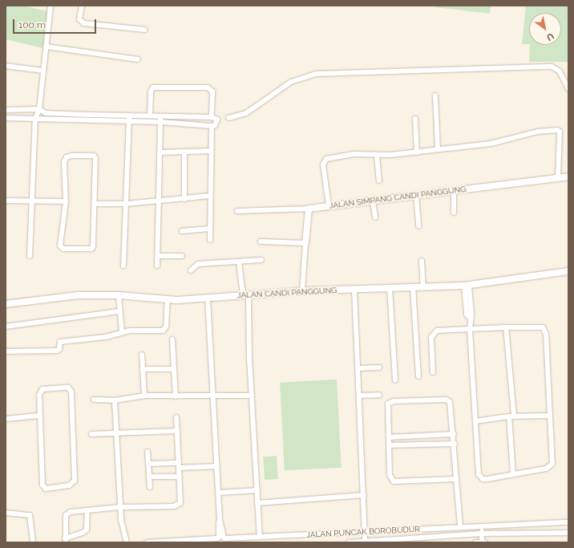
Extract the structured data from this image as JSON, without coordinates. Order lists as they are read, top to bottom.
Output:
{
  "streets": {
    "main road": ["JALAN SIMPANG CANDI PANGGUNG", "JALAN CANDI PANGGUNG"],
    "street": ["JALAN PUNCAK BOROBUDUR"]
  },
  "scale_bar": "100 m",
  "north": "bottom right"
}
